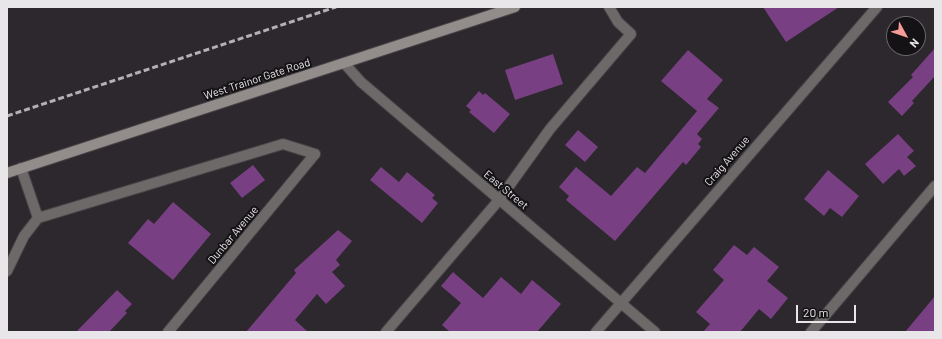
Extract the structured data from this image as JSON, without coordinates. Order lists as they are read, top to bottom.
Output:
{
  "streets": {
    "main road": ["West Trainor Gate Road"],
    "street": ["Craig Avenue", "East Street", "Dunbar Avenue"]
  },
  "crossings": [
    ["West Trainor Gate Road", "East Street"],
    ["Craig Avenue", "East Street"]
  ],
  "scale_bar": "20 m",
  "north": "bottom right"
}
